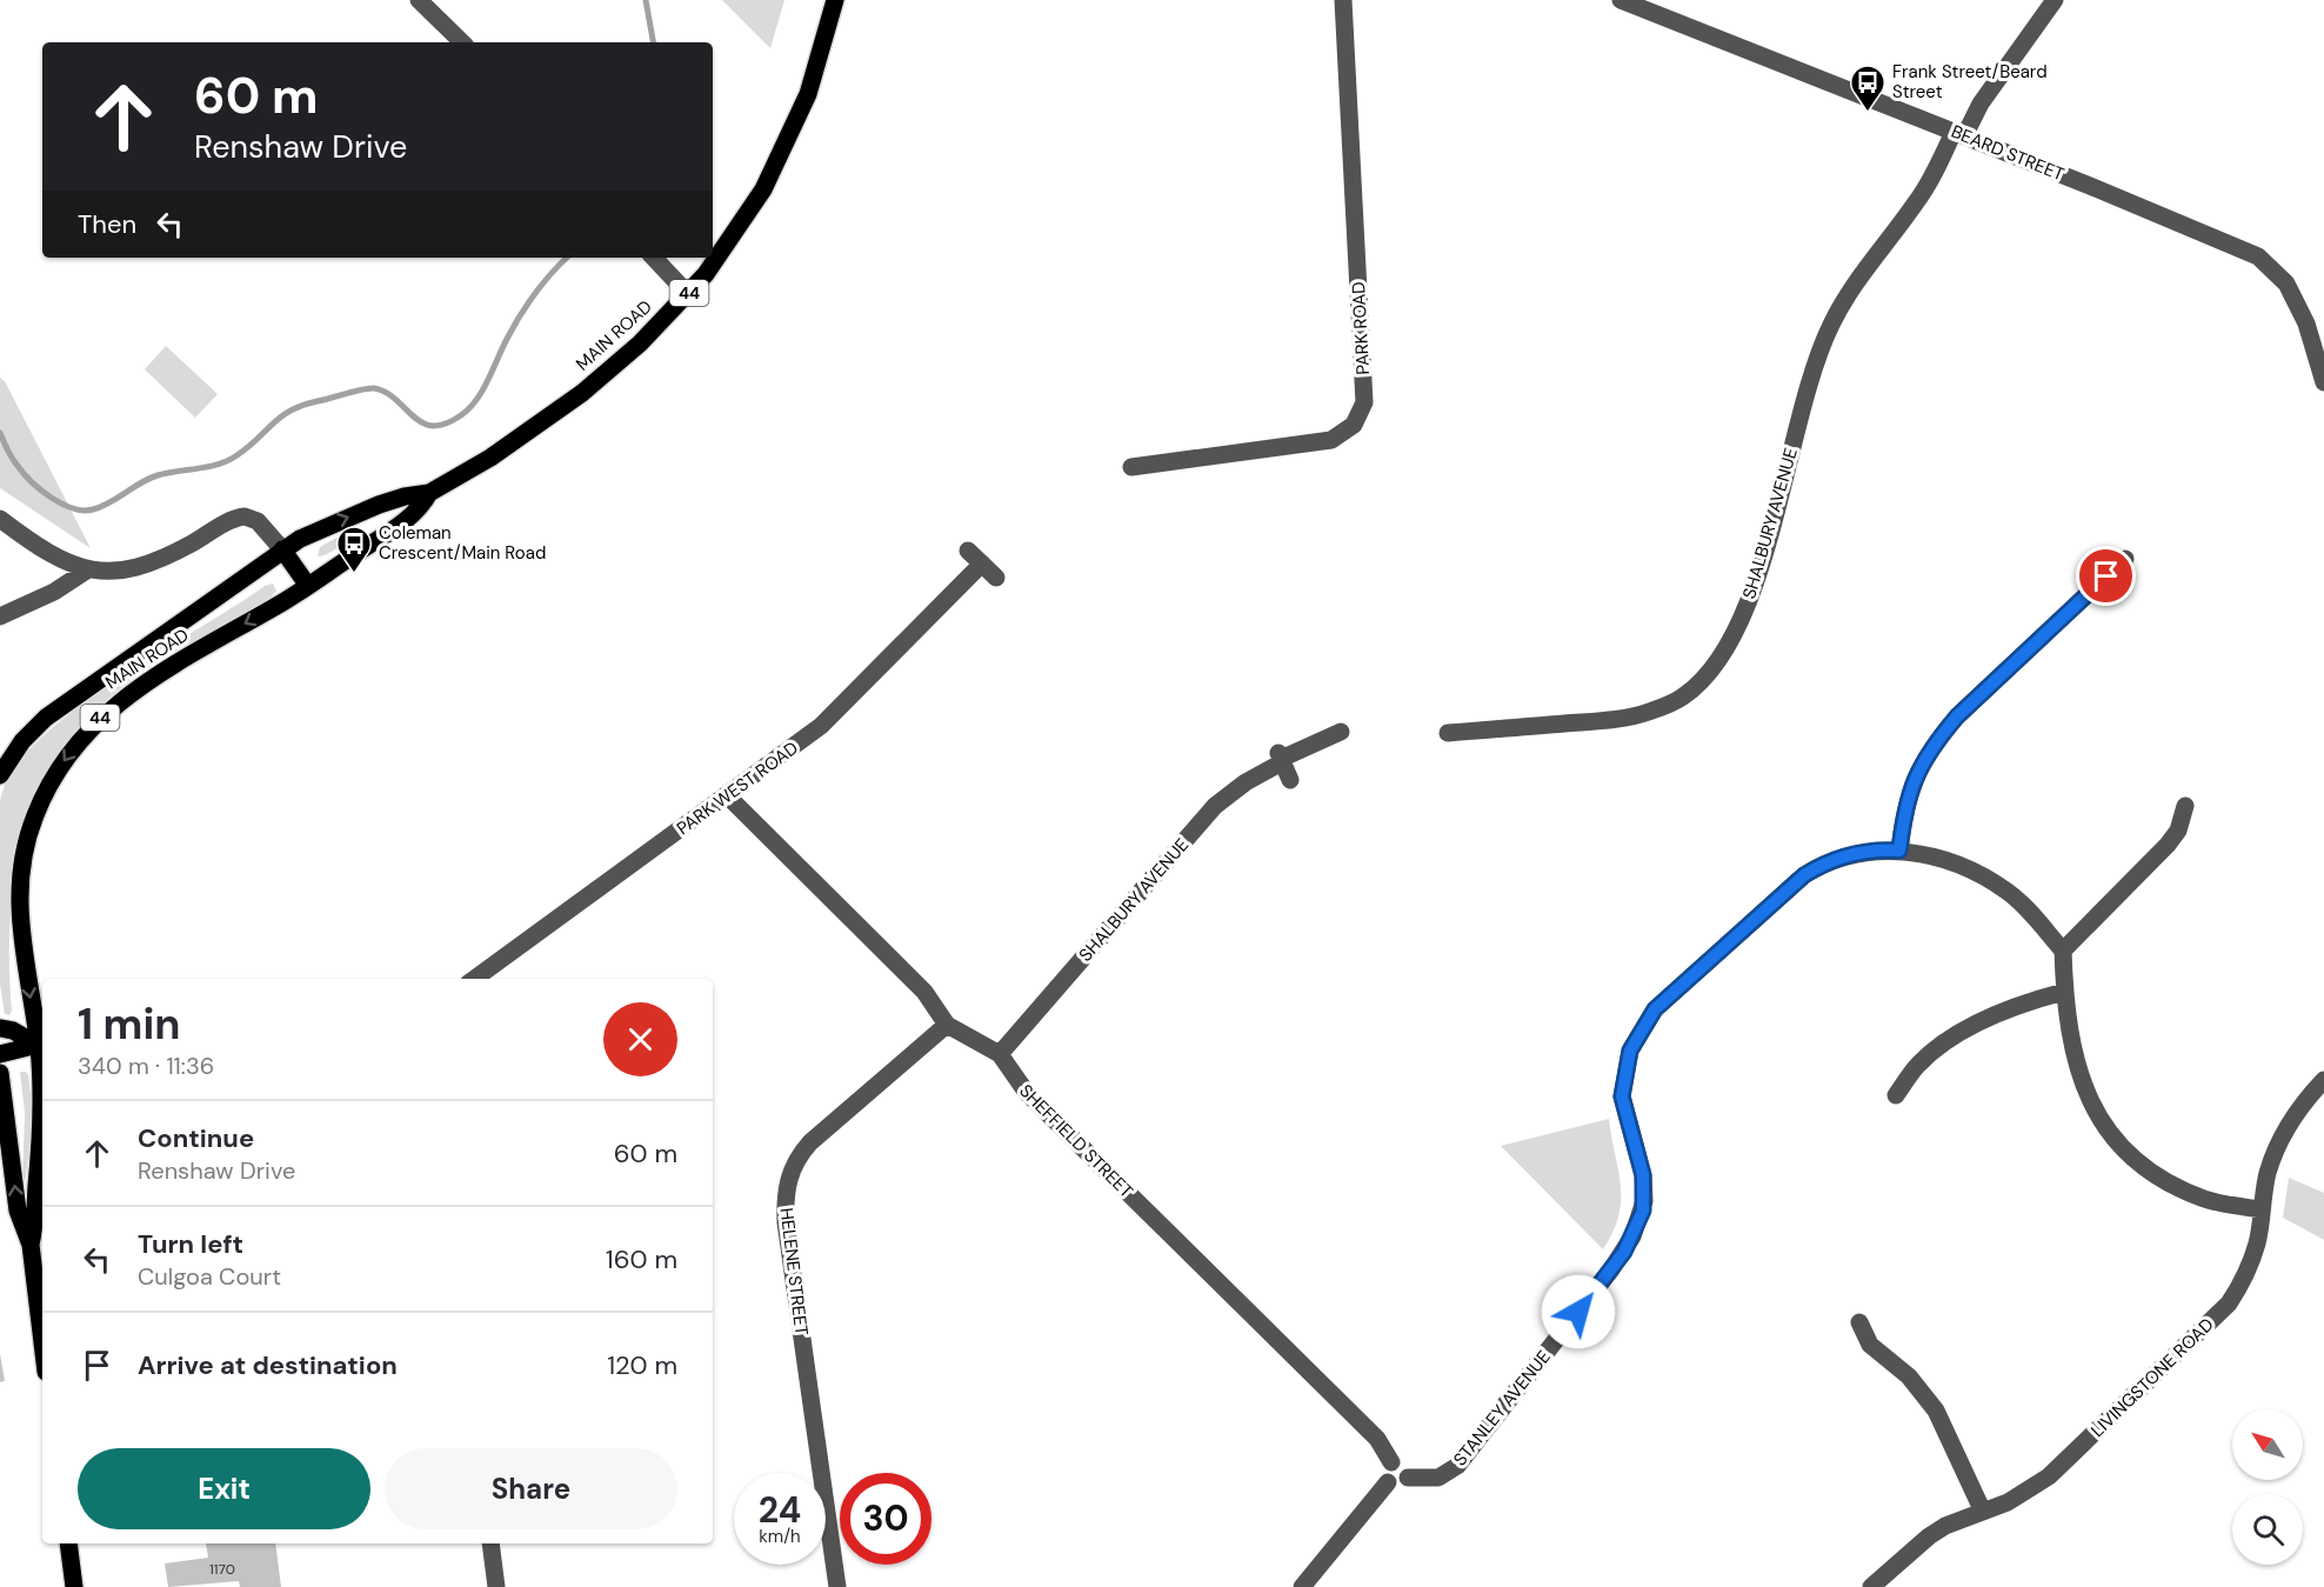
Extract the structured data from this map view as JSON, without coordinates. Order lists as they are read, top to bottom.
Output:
{
  "streets": {
    "main road": ["44", "MAIN ROAD"],
    "street": [
      "BEARD STREET",
      "PARK ROAD",
      "SHALBURY AVENUE",
      "PARK WEST ROAD",
      "SHEFFIELD STREET",
      "HELENE STREET",
      "LIVINGSTONE ROAD",
      "STANLEY AVENUE"
    ]
  },
  "crossings": [
    ["BEARD STREET", "SHALBURY AVENUE"],
    ["SHALBURY AVENUE", "SHEFFIELD STREET"],
    ["PARK WEST ROAD", "SHEFFIELD STREET"],
    ["SHEFFIELD STREET", "HELENE STREET"],
    ["SHEFFIELD STREET", "STANLEY AVENUE"]
  ],
  "places": {
    "bus stop": ["Frank Street/Beard Street", "Coleman Crescent/Main Road"]
  },
  "house_numbers": ["1170"],
  "north": "top left",
  "page": {
    "turn": ["60 m", "Renshaw Drive"],
    "then": "Then",
    "heading": ["1 min", "340 m · 11:36"],
    "list": [
      {
        "name": "Continue",
        "note": "Renshaw Drive",
        "value": "60 m"
      },
      {
        "name": "Turn left",
        "note": "Culgoa Court",
        "value": "160 m"
      },
      {
        "name": "Arrive at destination",
        "value": "120 m"
      }
    ],
    "buttons": ["Exit", "Share"],
    "speed": "24 km/h",
    "limit": "30"
  }
}
